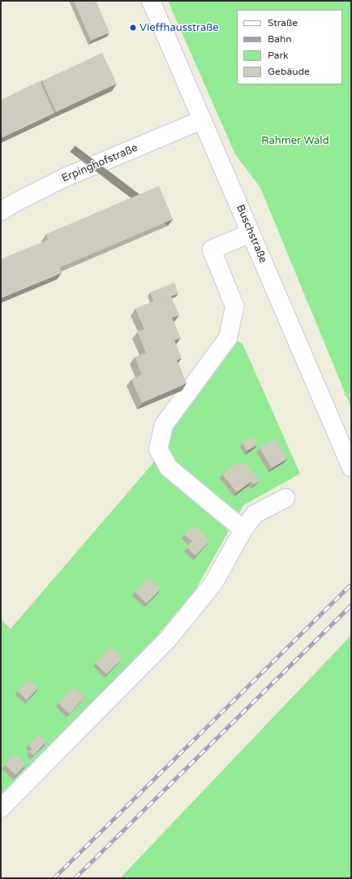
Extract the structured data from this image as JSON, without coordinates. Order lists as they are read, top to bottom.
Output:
{
  "streets": {
    "street": ["Erpinghofstraße", "Buschstraße"]
  },
  "crossings": [
    ["Erpinghofstraße", "Buschstraße"]
  ],
  "parks": ["Rahmer Wald"],
  "places": ["Vieffhausstraße"],
  "legend": [
    "Straße",
    "Bahn",
    "Park",
    "Gebäude"
  ]
}
